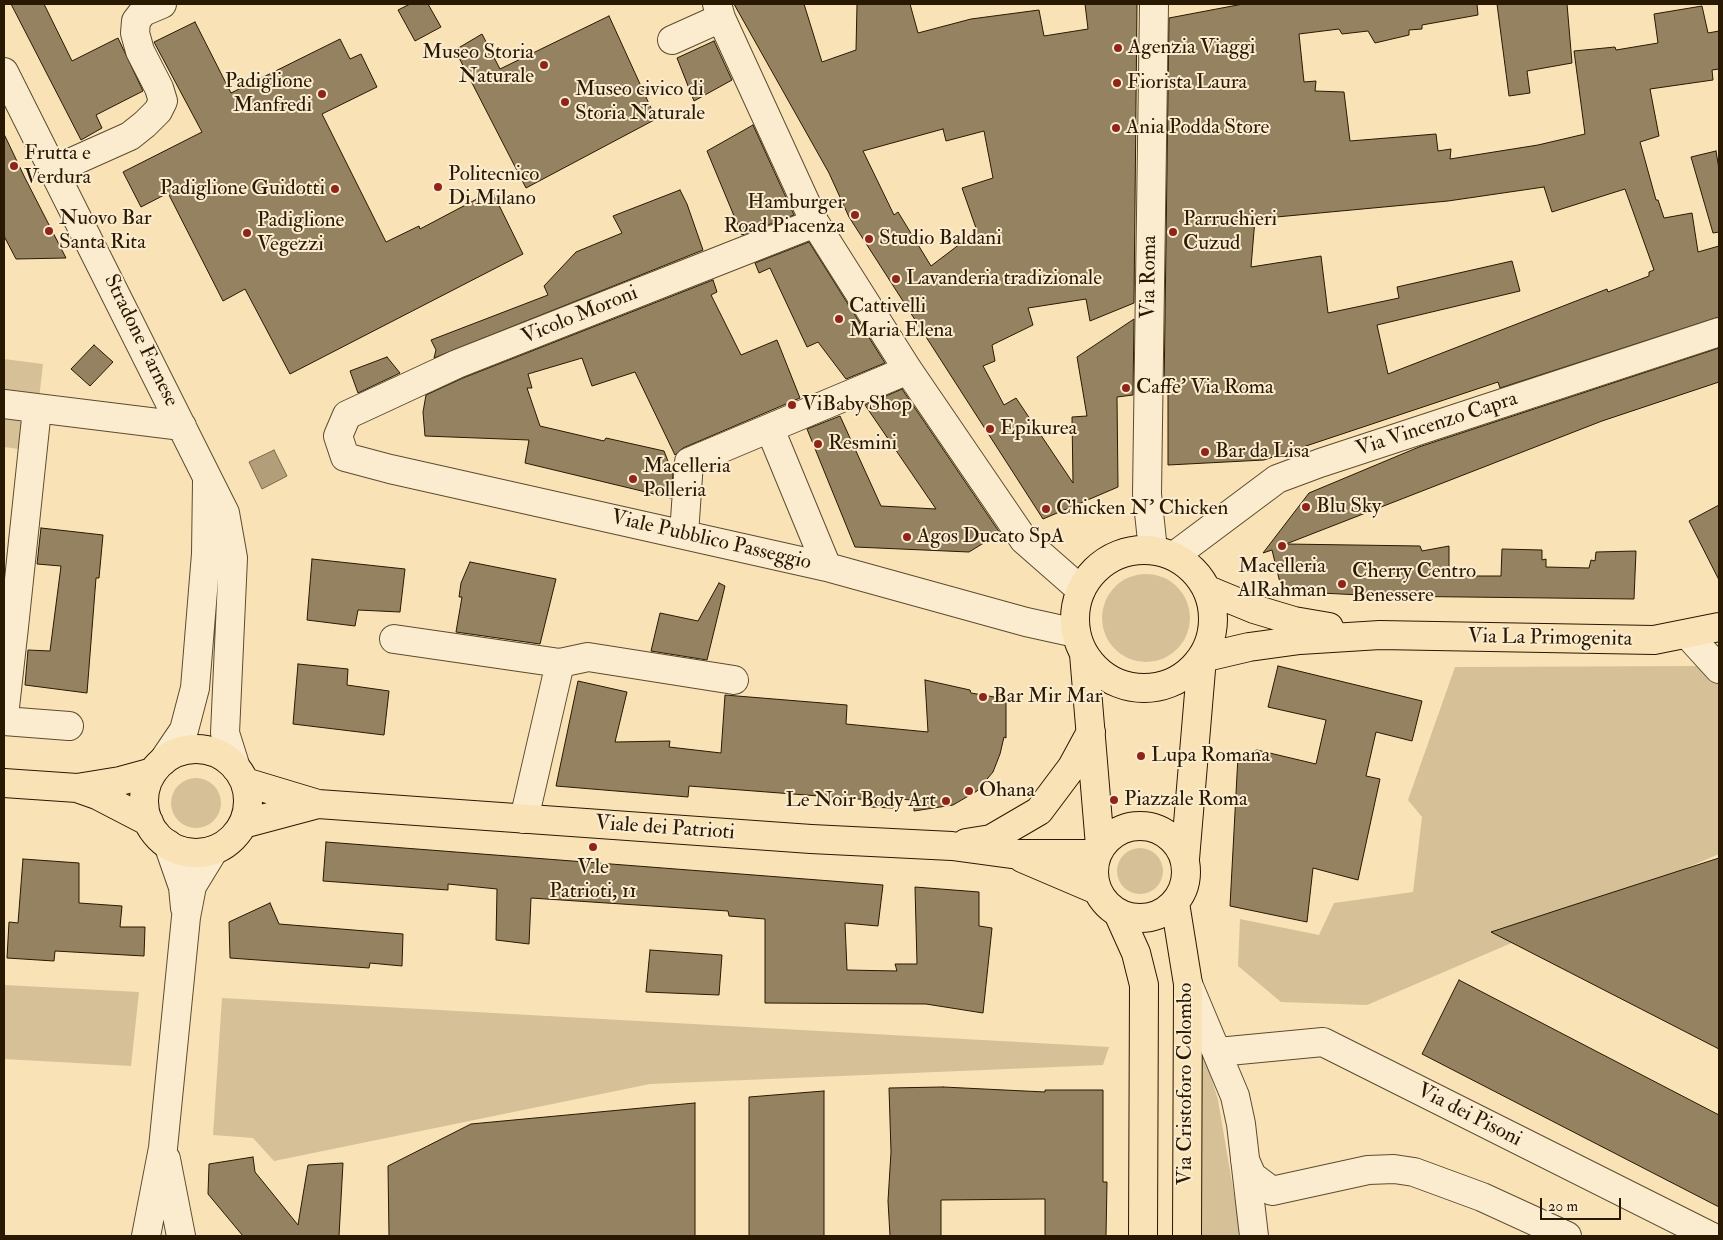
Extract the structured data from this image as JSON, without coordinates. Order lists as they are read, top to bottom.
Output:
{
  "streets": {
    "main road": ["Via La Primogenita", "Viale dei Patrioti", "Via Cristoforo Colombo"],
    "street": [
      "Via Roma",
      "Vicolo Moroni",
      "Stradone Farnese",
      "Via Vincenzo Capra",
      "Viale Pubblico Passeggio",
      "Via dei Pisoni"
    ]
  },
  "crossings": [
    ["Via Roma", "Via Vincenzo Capra"],
    ["Via Roma", "Viale Pubblico Passeggio"],
    ["Via Roma", "Via La Primogenita"],
    ["Vicolo Moroni", "Viale Pubblico Passeggio"],
    ["Stradone Farnese", "Viale dei Patrioti"],
    ["Via Vincenzo Capra", "Viale Pubblico Passeggio"],
    ["Via Vincenzo Capra", "Via La Primogenita"],
    ["Viale Pubblico Passeggio", "Via La Primogenita"],
    ["Viale dei Patrioti", "Via Cristoforo Colombo"]
  ],
  "places": [
    "Agenzia Viaggi",
    "Museo Storia Naturale",
    "Fiorista Laura",
    "Padiglione Manfredi",
    "Museo civico di Storia Naturale",
    "Ania Podda Store",
    "Frutta e Verdura",
    "Politecnico Di Milano",
    "Padiglione Guidotti",
    "Hamburger Road Piacenza",
    "Nuovo Bar Santa Rita",
    "Parruchieri Cuzud",
    "Padiglione Vegezzi",
    "Studio Baldani",
    "Lavanderia tradizionale",
    "Cattivelli Maria Elena",
    "Caffe' Via Roma",
    "ViBaby Shop",
    "Epikurea",
    "Resmini",
    "Bar da Lisa",
    "Macelleria Polleria",
    "Blu Sky",
    "Chicken N' Chicken",
    "Agos Ducato SpA",
    "Macelleria AlRahman",
    "Cherry Centro Benessere",
    "Bar Mir Mar",
    "Lupa Romana",
    "Ohana",
    "Piazzale Roma",
    "Le Noir Body Art",
    "V.le Patrioti, 11"
  ],
  "scale_bar": "20 m"
}
